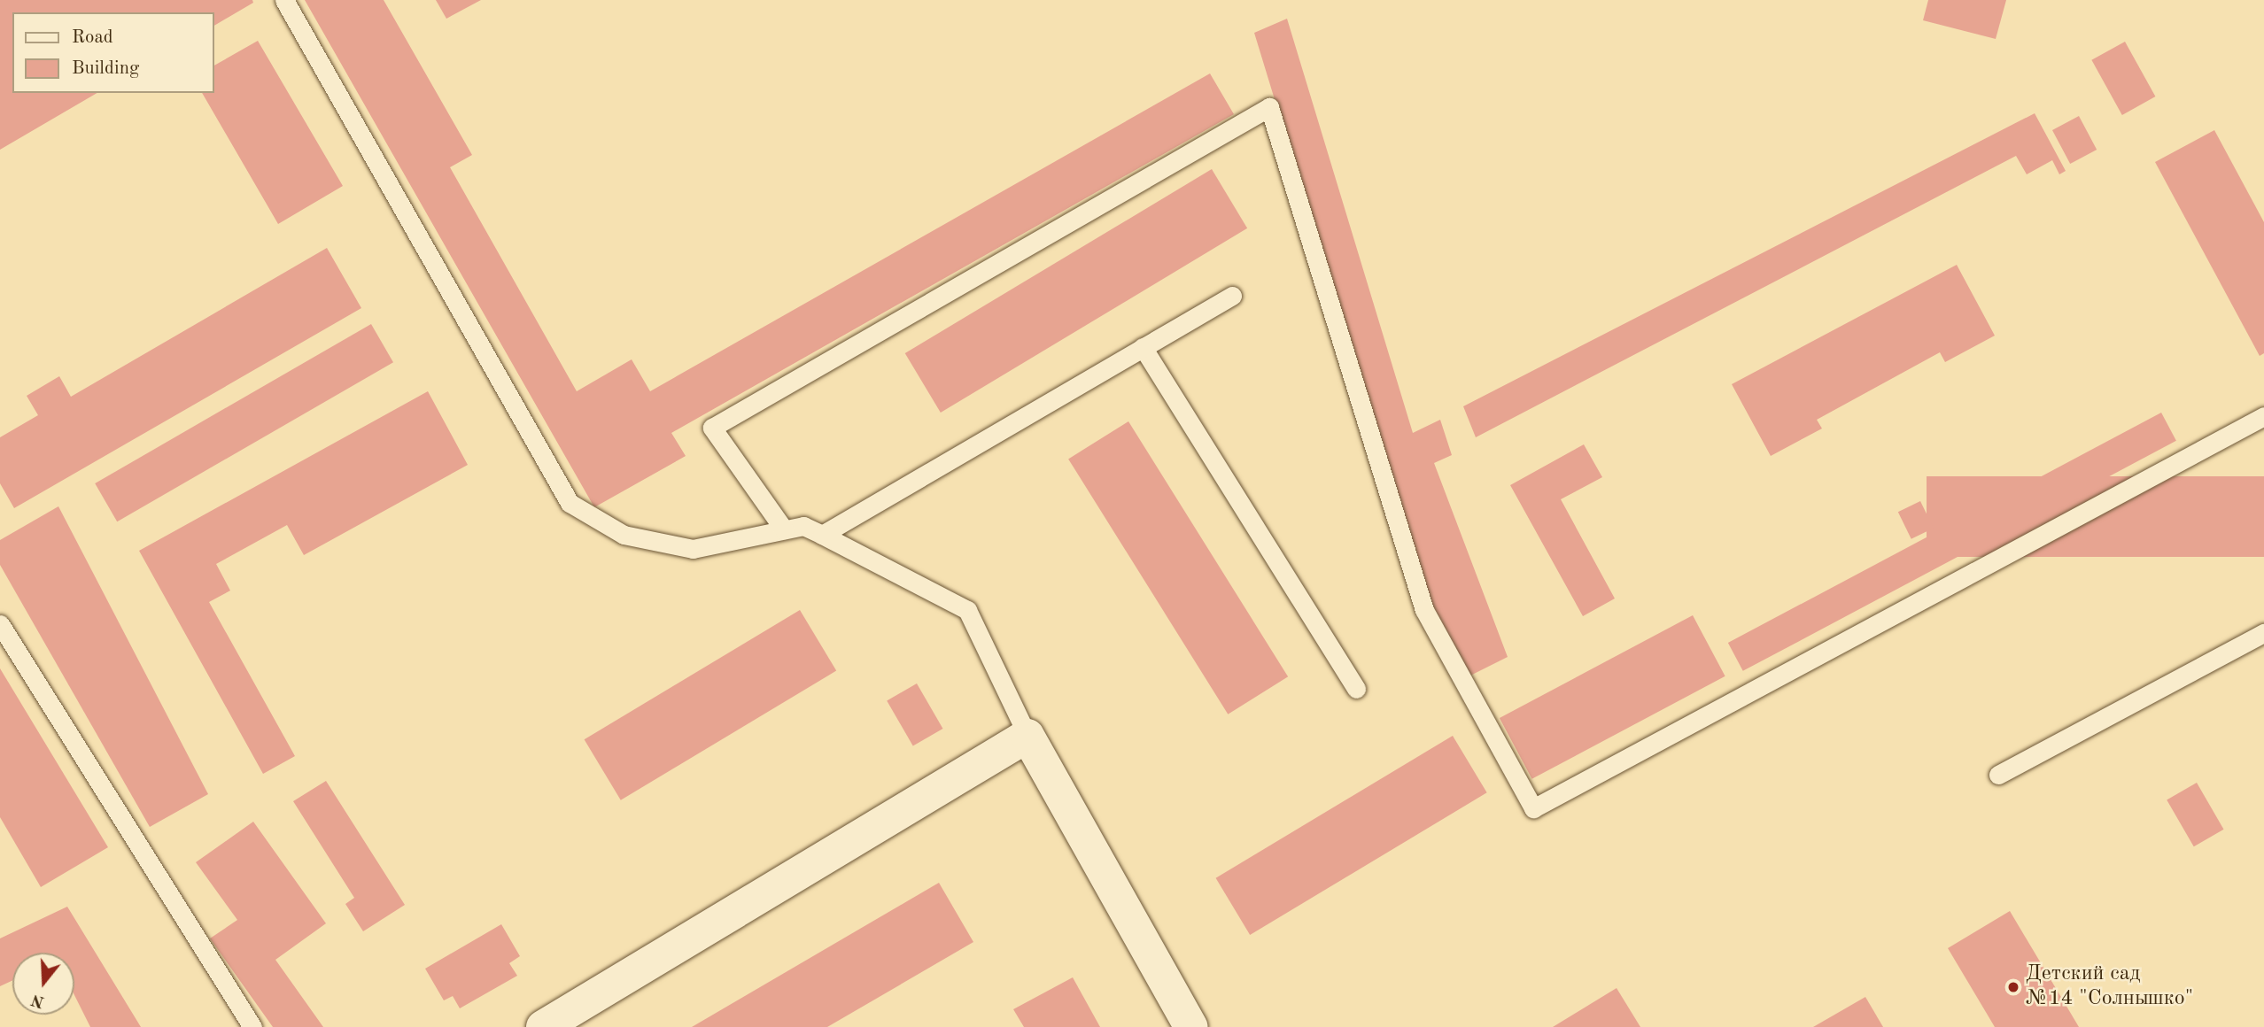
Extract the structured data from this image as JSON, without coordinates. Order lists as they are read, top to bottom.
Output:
{
  "places": ["Детский сад №14 \"Солнышко\""],
  "legend": ["Road", "Building"],
  "north": "bottom"
}
